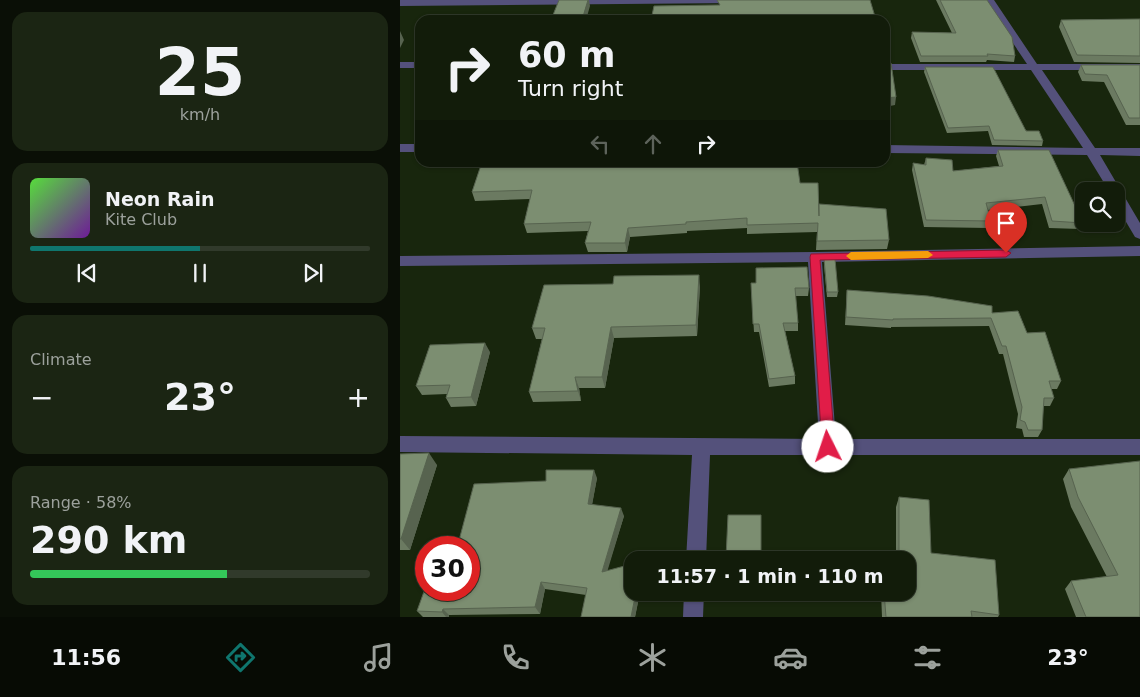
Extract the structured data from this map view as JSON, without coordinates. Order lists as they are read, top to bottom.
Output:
{
  "page": {
    "tile": [
      ["25", "km/h"],
      "Climate",
      ["Range · 58%", "290 km"]
    ],
    "turn": ["60 m", "Turn right"],
    "song": ["Neon Rain", "Kite Club"],
    "heat": ["−", "23°", "+"],
    "limit": "30",
    "trip": "11:57 · 1 min · 110 m",
    "tabs": ["11:56", "23°"]
  }
}
